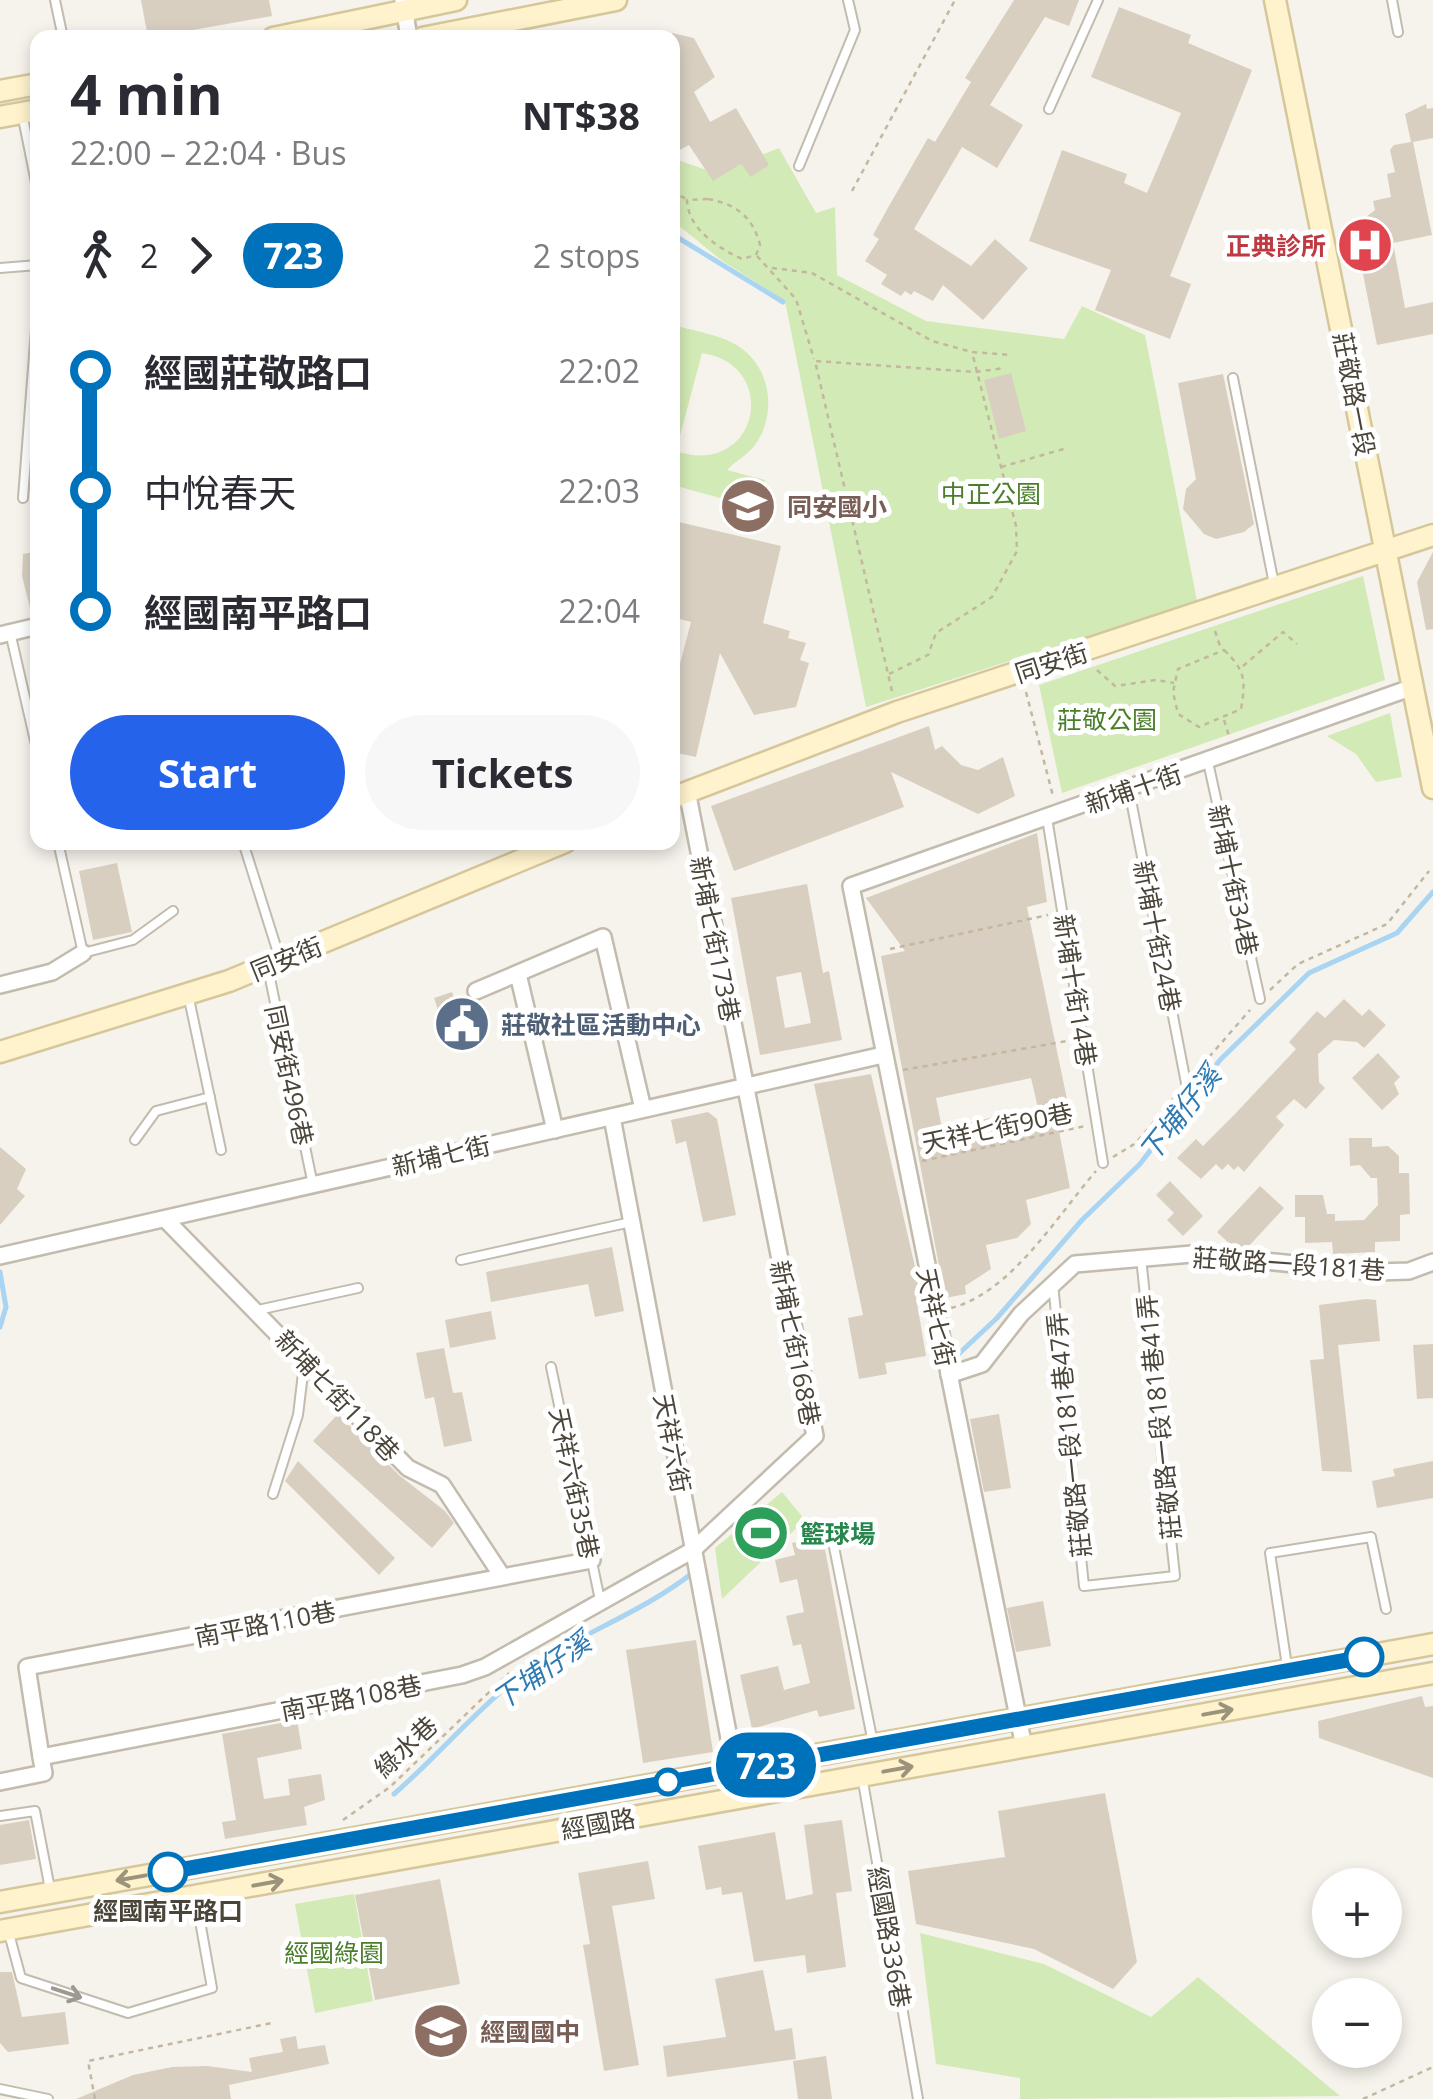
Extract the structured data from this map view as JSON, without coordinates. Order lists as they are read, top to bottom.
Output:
{
  "streets": {
    "street": [
      "莊敬路一段",
      "同安街",
      "新埔十街",
      "新埔七街173巷",
      "新埔七街",
      "莊敬路一段181巷",
      "天祥七街",
      "新埔七街168巷",
      "新埔七街118巷",
      "天祥六街",
      "南平路110巷",
      "南平路108巷",
      "經國路"
    ],
    "lane": [
      "新埔十街34巷",
      "新埔十街24巷",
      "新埔十街14巷",
      "同安街496巷",
      "莊敬路一段181巷41弄",
      "莊敬路一段181巷47弄",
      "天祥六街35巷",
      "經國路336巷"
    ],
    "path": ["天祥七街90巷", "綠水巷"]
  },
  "crossings": [
    ["莊敬路一段", "同安街"],
    ["莊敬路一段", "新埔十街"],
    ["同安街", "新埔七街173巷"],
    ["同安街", "同安街496巷"],
    ["新埔十街", "新埔十街34巷"],
    ["新埔十街", "新埔十街24巷"],
    ["新埔十街", "新埔十街14巷"],
    ["新埔十街", "天祥七街"],
    ["新埔七街173巷", "新埔七街"],
    ["新埔七街173巷", "新埔七街168巷"],
    ["新埔十街14巷", "天祥七街90巷"],
    ["同安街496巷", "新埔七街"],
    ["天祥七街90巷", "天祥七街"],
    ["新埔七街", "天祥七街"],
    ["新埔七街", "新埔七街168巷"],
    ["新埔七街", "新埔七街118巷"],
    ["新埔七街", "天祥六街"],
    ["莊敬路一段181巷", "天祥七街"],
    ["莊敬路一段181巷", "莊敬路一段181巷41弄"],
    ["莊敬路一段181巷", "莊敬路一段181巷47弄"],
    ["天祥七街", "經國路"],
    ["新埔七街168巷", "天祥六街"],
    ["新埔七街168巷", "南平路108巷"],
    ["新埔七街118巷", "南平路110巷"],
    ["莊敬路一段181巷41弄", "莊敬路一段181巷47弄"],
    ["天祥六街", "南平路108巷"],
    ["天祥六街", "經國路"],
    ["天祥六街35巷", "南平路110巷"],
    ["天祥六街35巷", "南平路108巷"],
    ["南平路110巷", "南平路108巷"],
    ["經國路", "經國路336巷"]
  ],
  "water": ["下埔仔溪"],
  "parks": ["中正公園", "莊敬公園", "經國綠園"],
  "places": {
    "hospital": ["正典診所"],
    "school or university": ["同安國小", "經國國中"],
    "public building": ["莊敬社區活動中心"],
    "sports": ["籃球場"],
    "other": ["經國南平路口"]
  },
  "lines": ["bus line 723"],
  "page": {
    "on_map": "723",
    "heading": ["4 min", "22:00 – 22:04 · Bus", "NT$38"],
    "legs": ["2", "723", "2 stops"],
    "list": [
      {
        "name": "經國莊敬路口",
        "value": "22:02"
      },
      {
        "name": "中悅春天",
        "value": "22:03"
      },
      {
        "name": "經國南平路口",
        "value": "22:04"
      }
    ],
    "buttons": ["Start", "Tickets"],
    "map_buttons": ["+", "−"]
  }
}
